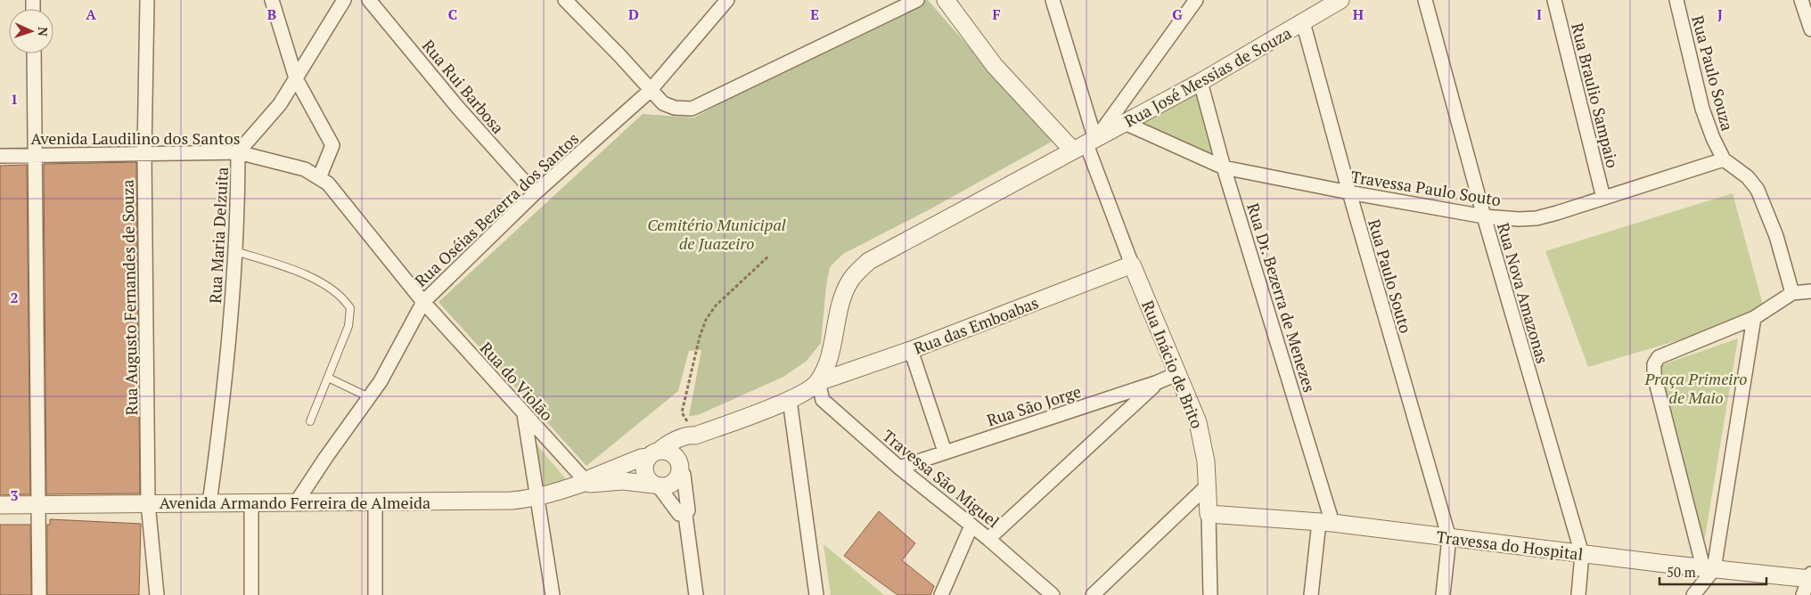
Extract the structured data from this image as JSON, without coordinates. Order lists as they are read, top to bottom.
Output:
{
  "streets": {
    "street": [
      "Rua Paulo Souza",
      "Rua José Messias de Souza",
      "Rua Rui Barbosa",
      "Rua Braulio Sampaio",
      "Avenida Laudilino dos Santos",
      "Travessa Paulo Souto",
      "Rua Oséias Bezerra dos Santos",
      "Rua Maria Delzuita",
      "Rua Paulo Souto",
      "Rua Nova Amazonas",
      "Rua Augusto Fernandes de Souza",
      "Rua Dr. Bezerra de Menezes",
      "Rua das Emboabas",
      "Rua Inácio de Brito",
      "Rua do Violão",
      "Rua São Jorge",
      "Travessa São Miguel",
      "Avenida Armando Ferreira de Almeida",
      "Travessa do Hospital"
    ]
  },
  "crossings": [
    ["Rua Paulo Souza", "Travessa Paulo Souto"],
    ["Rua José Messias de Souza", "Travessa Paulo Souto"],
    ["Rua José Messias de Souza", "Rua Paulo Souto"],
    ["Rua José Messias de Souza", "Rua Dr. Bezerra de Menezes"],
    ["Rua José Messias de Souza", "Rua das Emboabas"],
    ["Rua José Messias de Souza", "Rua Inácio de Brito"],
    ["Rua José Messias de Souza", "Travessa São Miguel"],
    ["Rua Rui Barbosa", "Rua Oséias Bezerra dos Santos"],
    ["Rua Braulio Sampaio", "Travessa Paulo Souto"],
    ["Avenida Laudilino dos Santos", "Rua Oséias Bezerra dos Santos"],
    ["Avenida Laudilino dos Santos", "Rua Maria Delzuita"],
    ["Avenida Laudilino dos Santos", "Rua Augusto Fernandes de Souza"],
    ["Avenida Laudilino dos Santos", "Rua do Violão"],
    ["Travessa Paulo Souto", "Rua Paulo Souto"],
    ["Travessa Paulo Souto", "Rua Nova Amazonas"],
    ["Travessa Paulo Souto", "Rua Dr. Bezerra de Menezes"],
    ["Rua Oséias Bezerra dos Santos", "Rua do Violão"],
    ["Rua Oséias Bezerra dos Santos", "Avenida Armando Ferreira de Almeida"],
    ["Rua Maria Delzuita", "Avenida Armando Ferreira de Almeida"],
    ["Rua Paulo Souto", "Travessa do Hospital"],
    ["Rua Nova Amazonas", "Travessa do Hospital"],
    ["Rua Augusto Fernandes de Souza", "Avenida Armando Ferreira de Almeida"],
    ["Rua Dr. Bezerra de Menezes", "Travessa do Hospital"],
    ["Rua das Emboabas", "Rua Inácio de Brito"],
    ["Rua das Emboabas", "Rua do Violão"],
    ["Rua das Emboabas", "Travessa São Miguel"],
    ["Rua das Emboabas", "Avenida Armando Ferreira de Almeida"],
    ["Rua Inácio de Brito", "Rua São Jorge"],
    ["Rua Inácio de Brito", "Travessa do Hospital"],
    ["Rua do Violão", "Avenida Armando Ferreira de Almeida"],
    ["Rua São Jorge", "Travessa São Miguel"]
  ],
  "parks": ["Cemitério Municipal de Juazeiro", "Praça Primeiro de Maio"],
  "scale_bar": "50 m",
  "north": "right",
  "grid": {
    "columns": [
      "A",
      "B",
      "C",
      "D",
      "E",
      "F",
      "G",
      "H",
      "I",
      "J"
    ],
    "rows": ["1", "2", "3"]
  }
}
